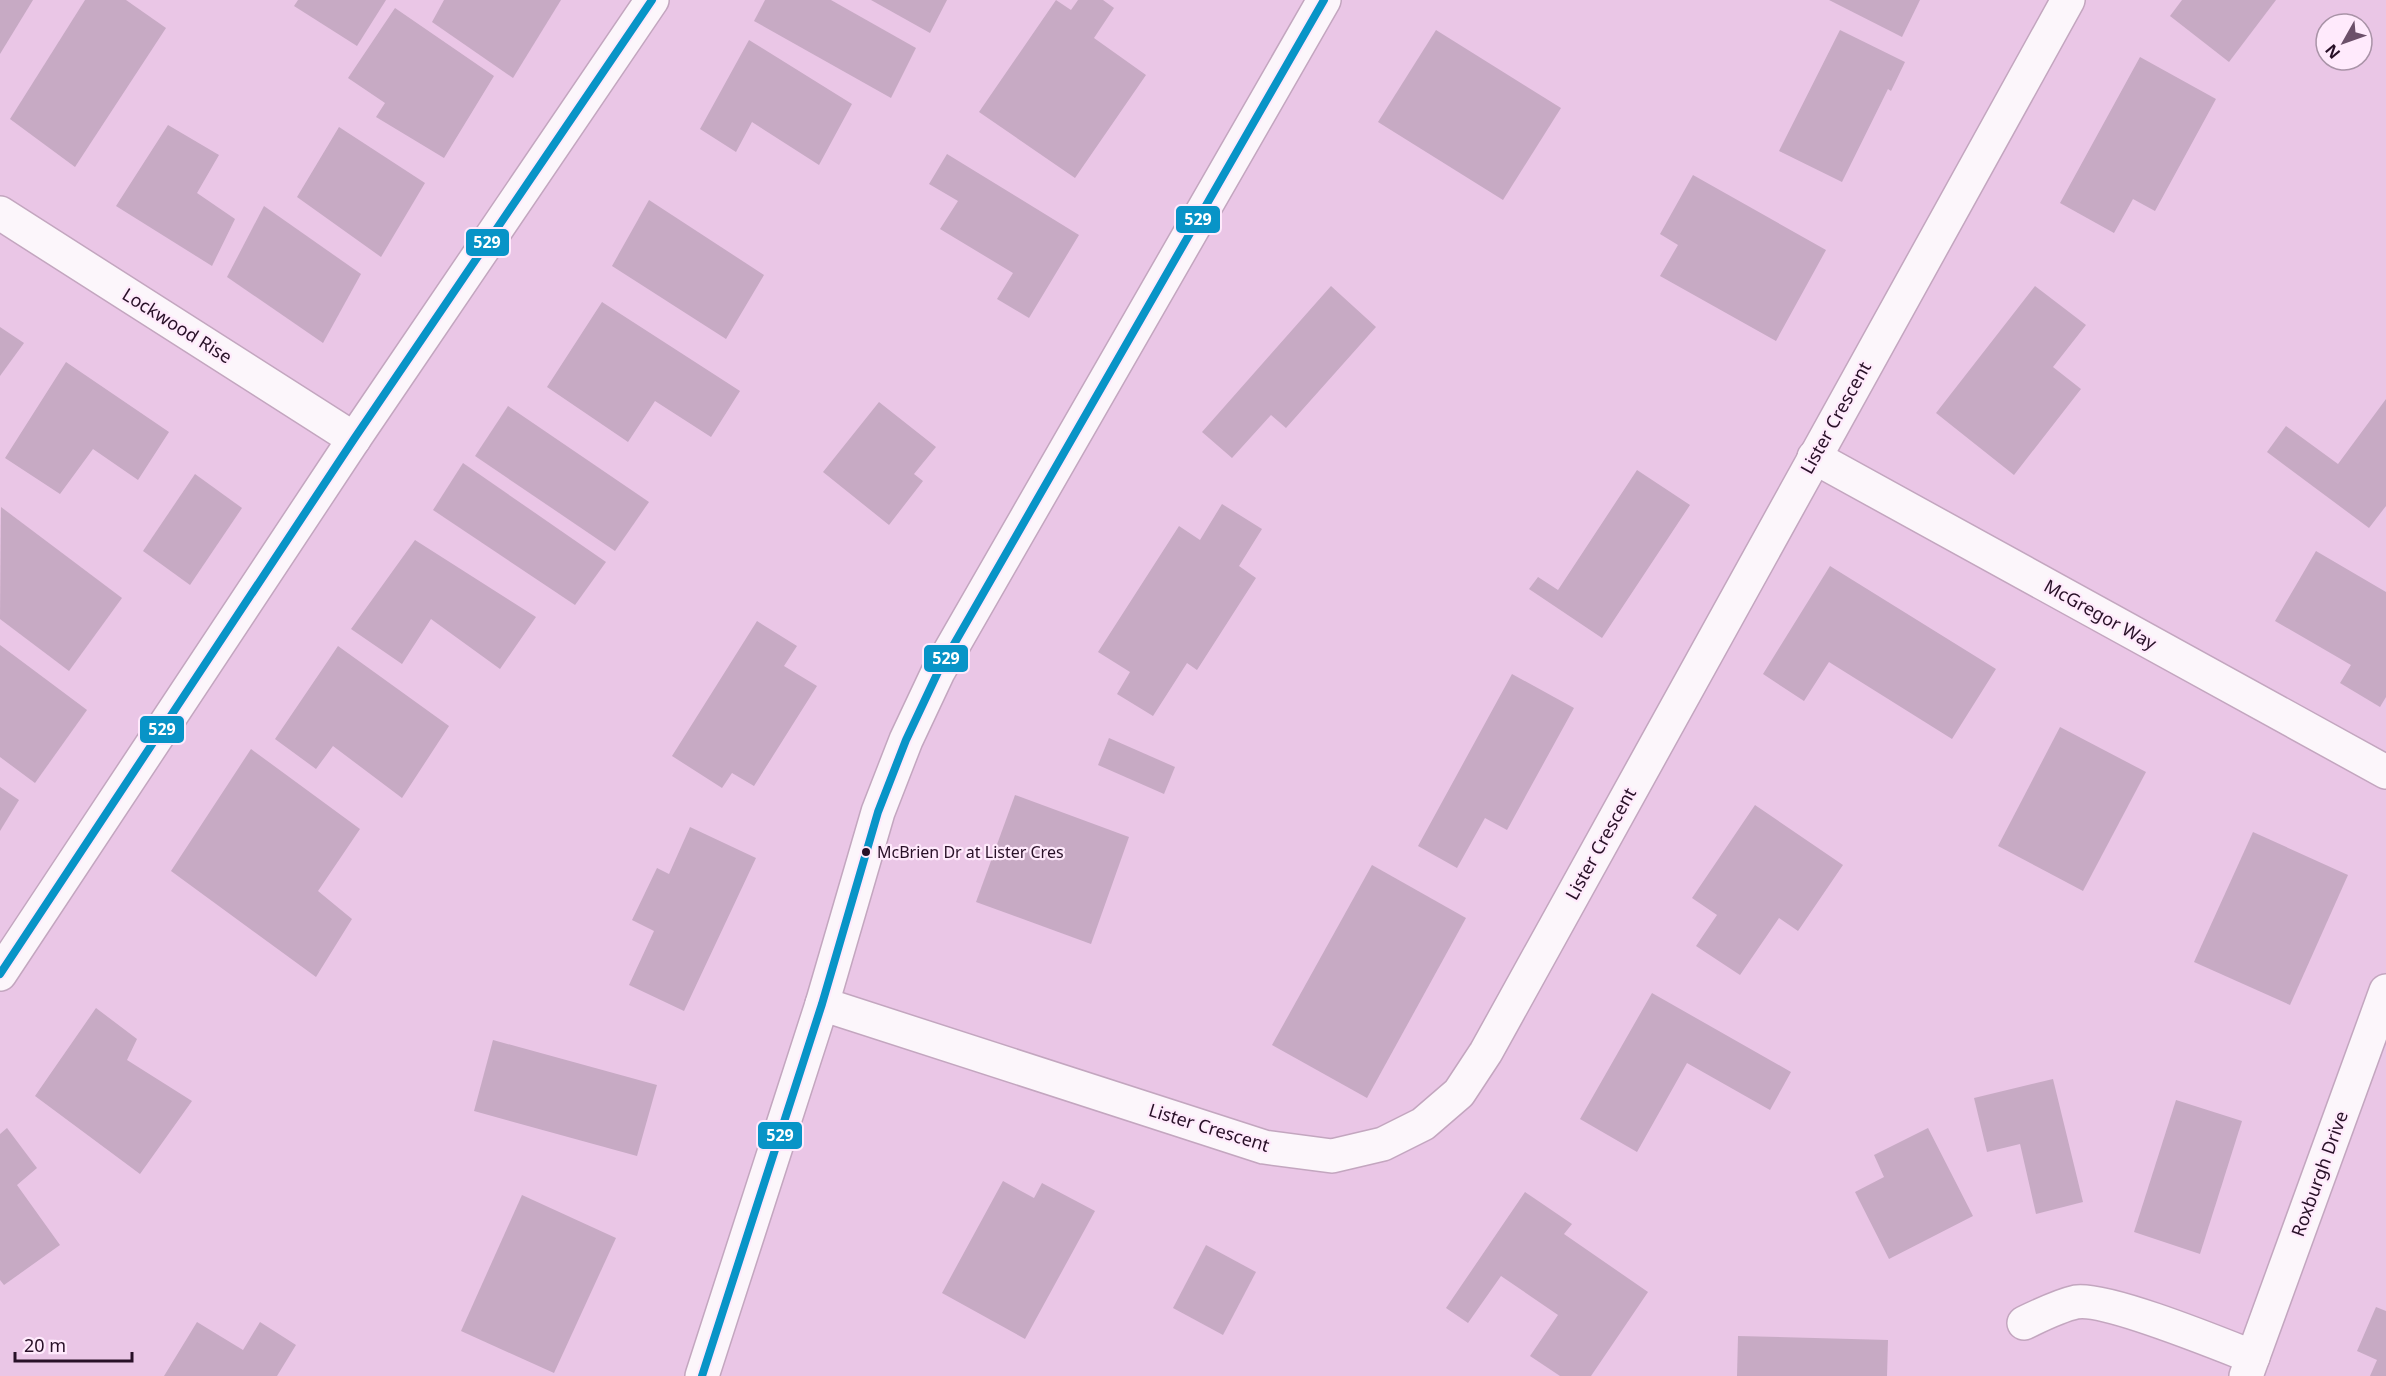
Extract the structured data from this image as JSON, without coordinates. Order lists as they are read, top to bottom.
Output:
{
  "streets": {
    "street": [
      "Lockwood Rise",
      "Lister Crescent",
      "McGregor Way",
      "Roxburgh Drive"
    ]
  },
  "crossings": [
    ["Lister Crescent", "McGregor Way"]
  ],
  "places": ["McBrien Dr at Lister Cres"],
  "lines": ["transit line 529"],
  "scale_bar": "20 m",
  "north": "bottom left"
}
